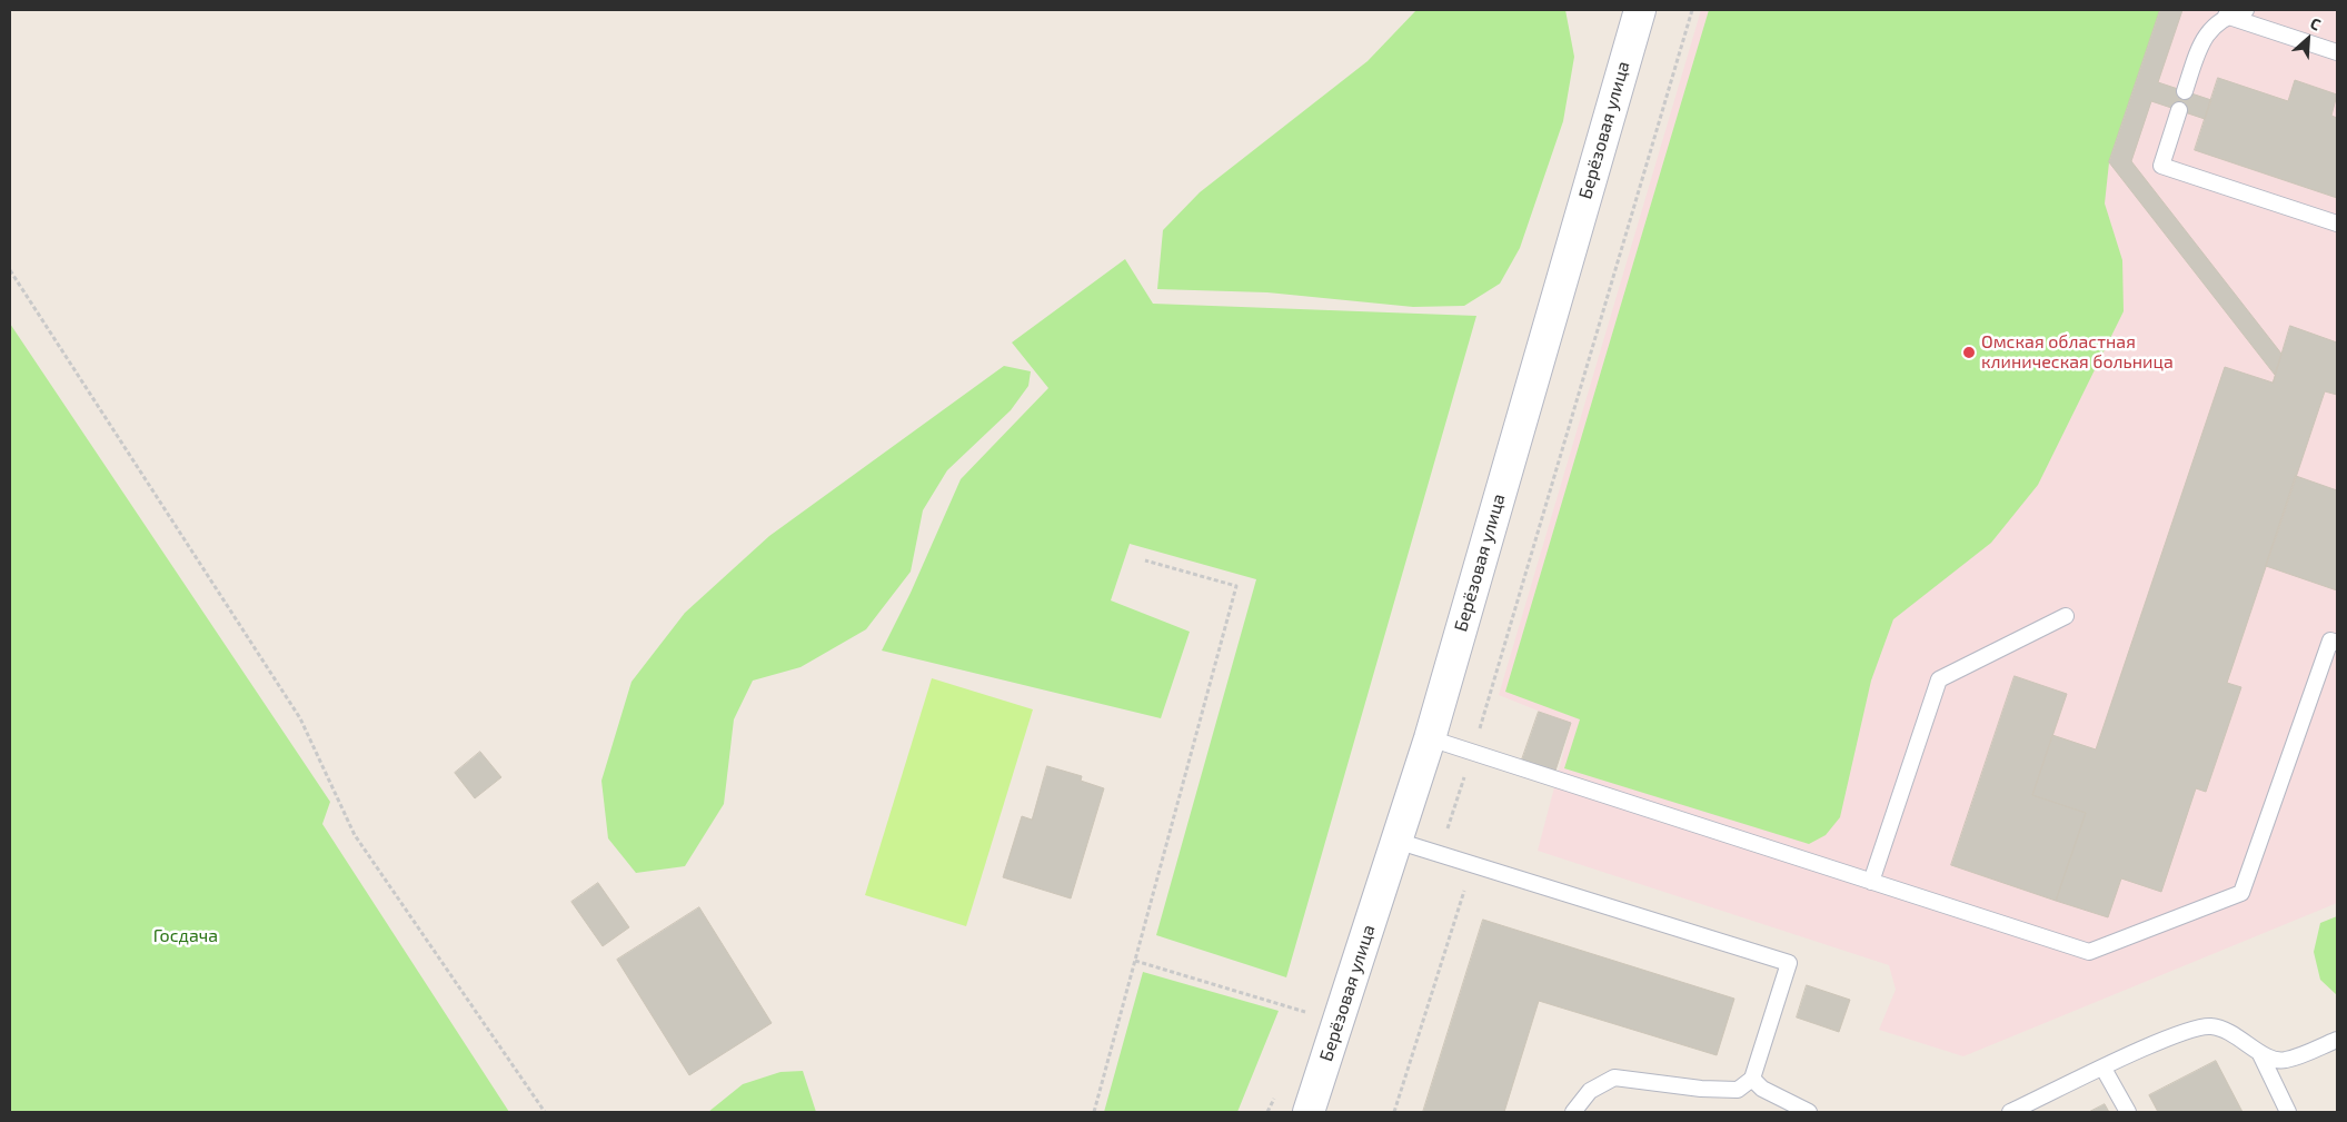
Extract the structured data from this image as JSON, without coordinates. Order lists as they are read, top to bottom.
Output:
{
  "streets": {
    "main road": ["Берёзовая улица"]
  },
  "parks": ["Госдача"],
  "places": ["Омская областная клиническая больница"],
  "north": "top right"
}
